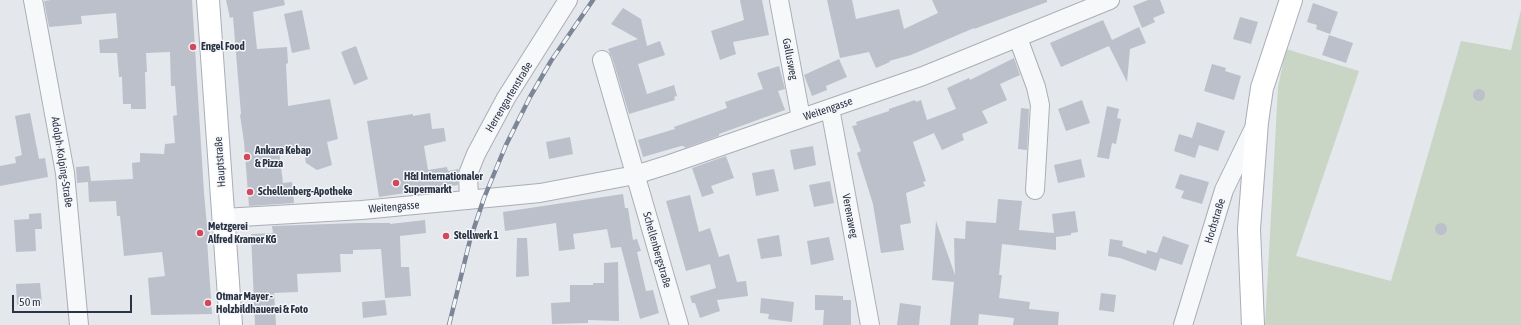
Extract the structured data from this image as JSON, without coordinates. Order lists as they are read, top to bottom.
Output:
{
  "streets": {
    "street": [
      "Gallusweg",
      "Herrengartenstraße",
      "Weitengasse",
      "Adolph-Kolping-Straße",
      "Hauptstraße",
      "Verenaweg",
      "Hochstraße",
      "Schellenbergstraße"
    ]
  },
  "crossings": [
    ["Gallusweg", "Weitengasse"],
    ["Herrengartenstraße", "Weitengasse"],
    ["Weitengasse", "Hauptstraße"],
    ["Weitengasse", "Verenaweg"],
    ["Weitengasse", "Schellenbergstraße"]
  ],
  "places": [
    "Engel Food",
    "Ankara Kebap & Pizza",
    "H&I Internationaler Supermarkt",
    "Schellenberg-Apotheke",
    "Metzgerei Alfred Kramer KG",
    "Stellwerk 1",
    "Otmar Mayer - Holzbildhauerei & Foto"
  ],
  "scale_bar": "50 m"
}
